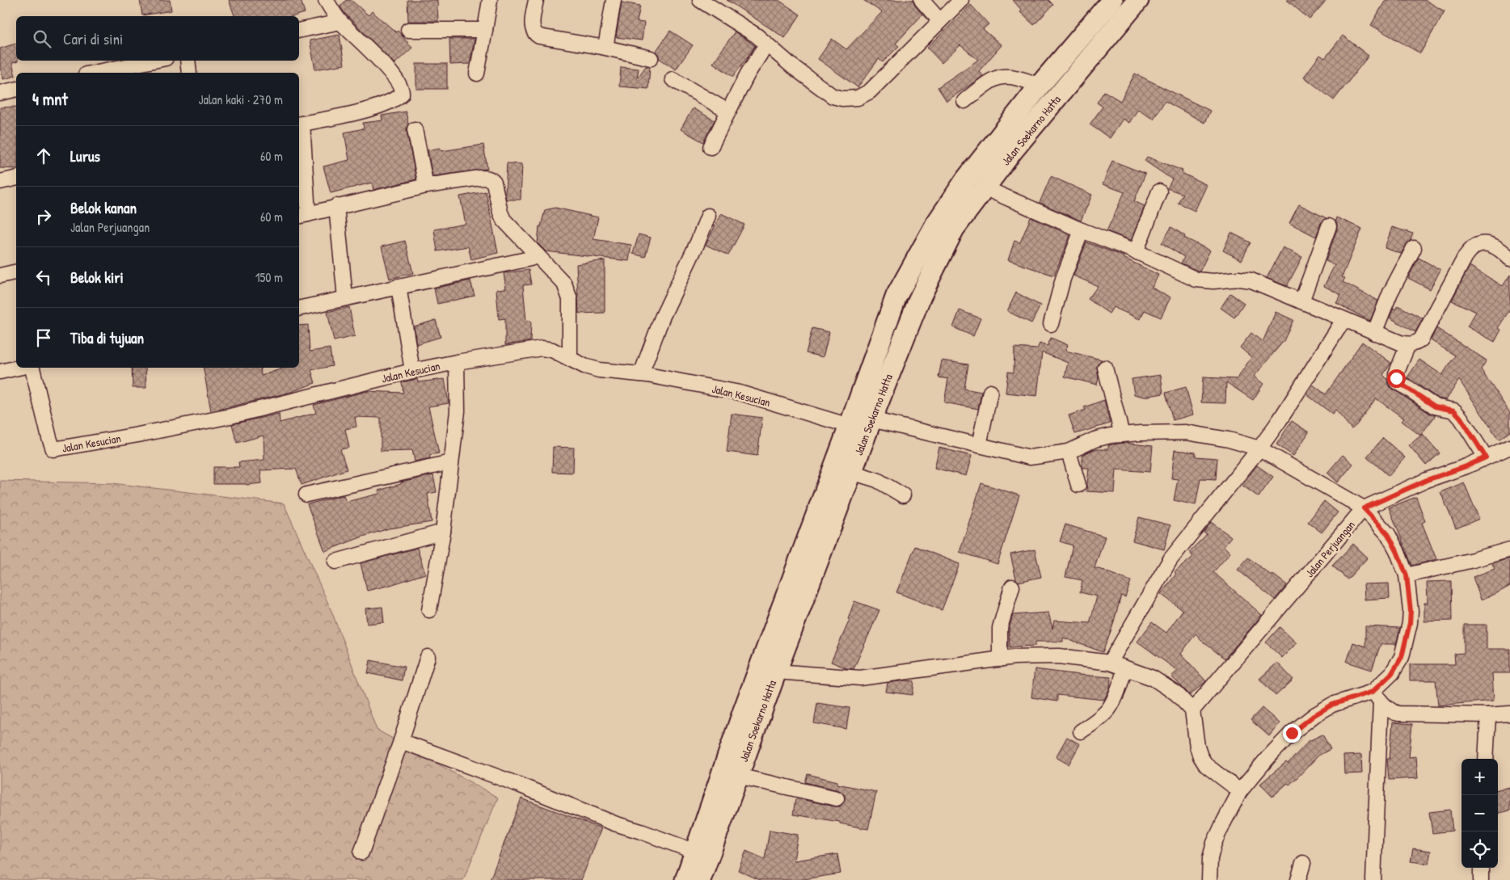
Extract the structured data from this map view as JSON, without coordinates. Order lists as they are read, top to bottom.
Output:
{
  "streets": {
    "highway": ["Jalan Soekarno Hatta"],
    "street": ["Jalan Kesucian", "Jalan Perjuangan"]
  },
  "crossings": [
    ["Jalan Soekarno Hatta", "Jalan Kesucian"]
  ],
  "page": {
    "search": "Cari di sini",
    "heading": ["4 mnt", "Jalan kaki · 270 m"],
    "list": [
      ["Lurus", "60 m"],
      ["Belok kanan", "Jalan Perjuangan", "60 m"],
      ["Belok kiri", "150 m"],
      "Tiba di tujuan"
    ],
    "map_buttons": ["+", "−"]
  }
}
